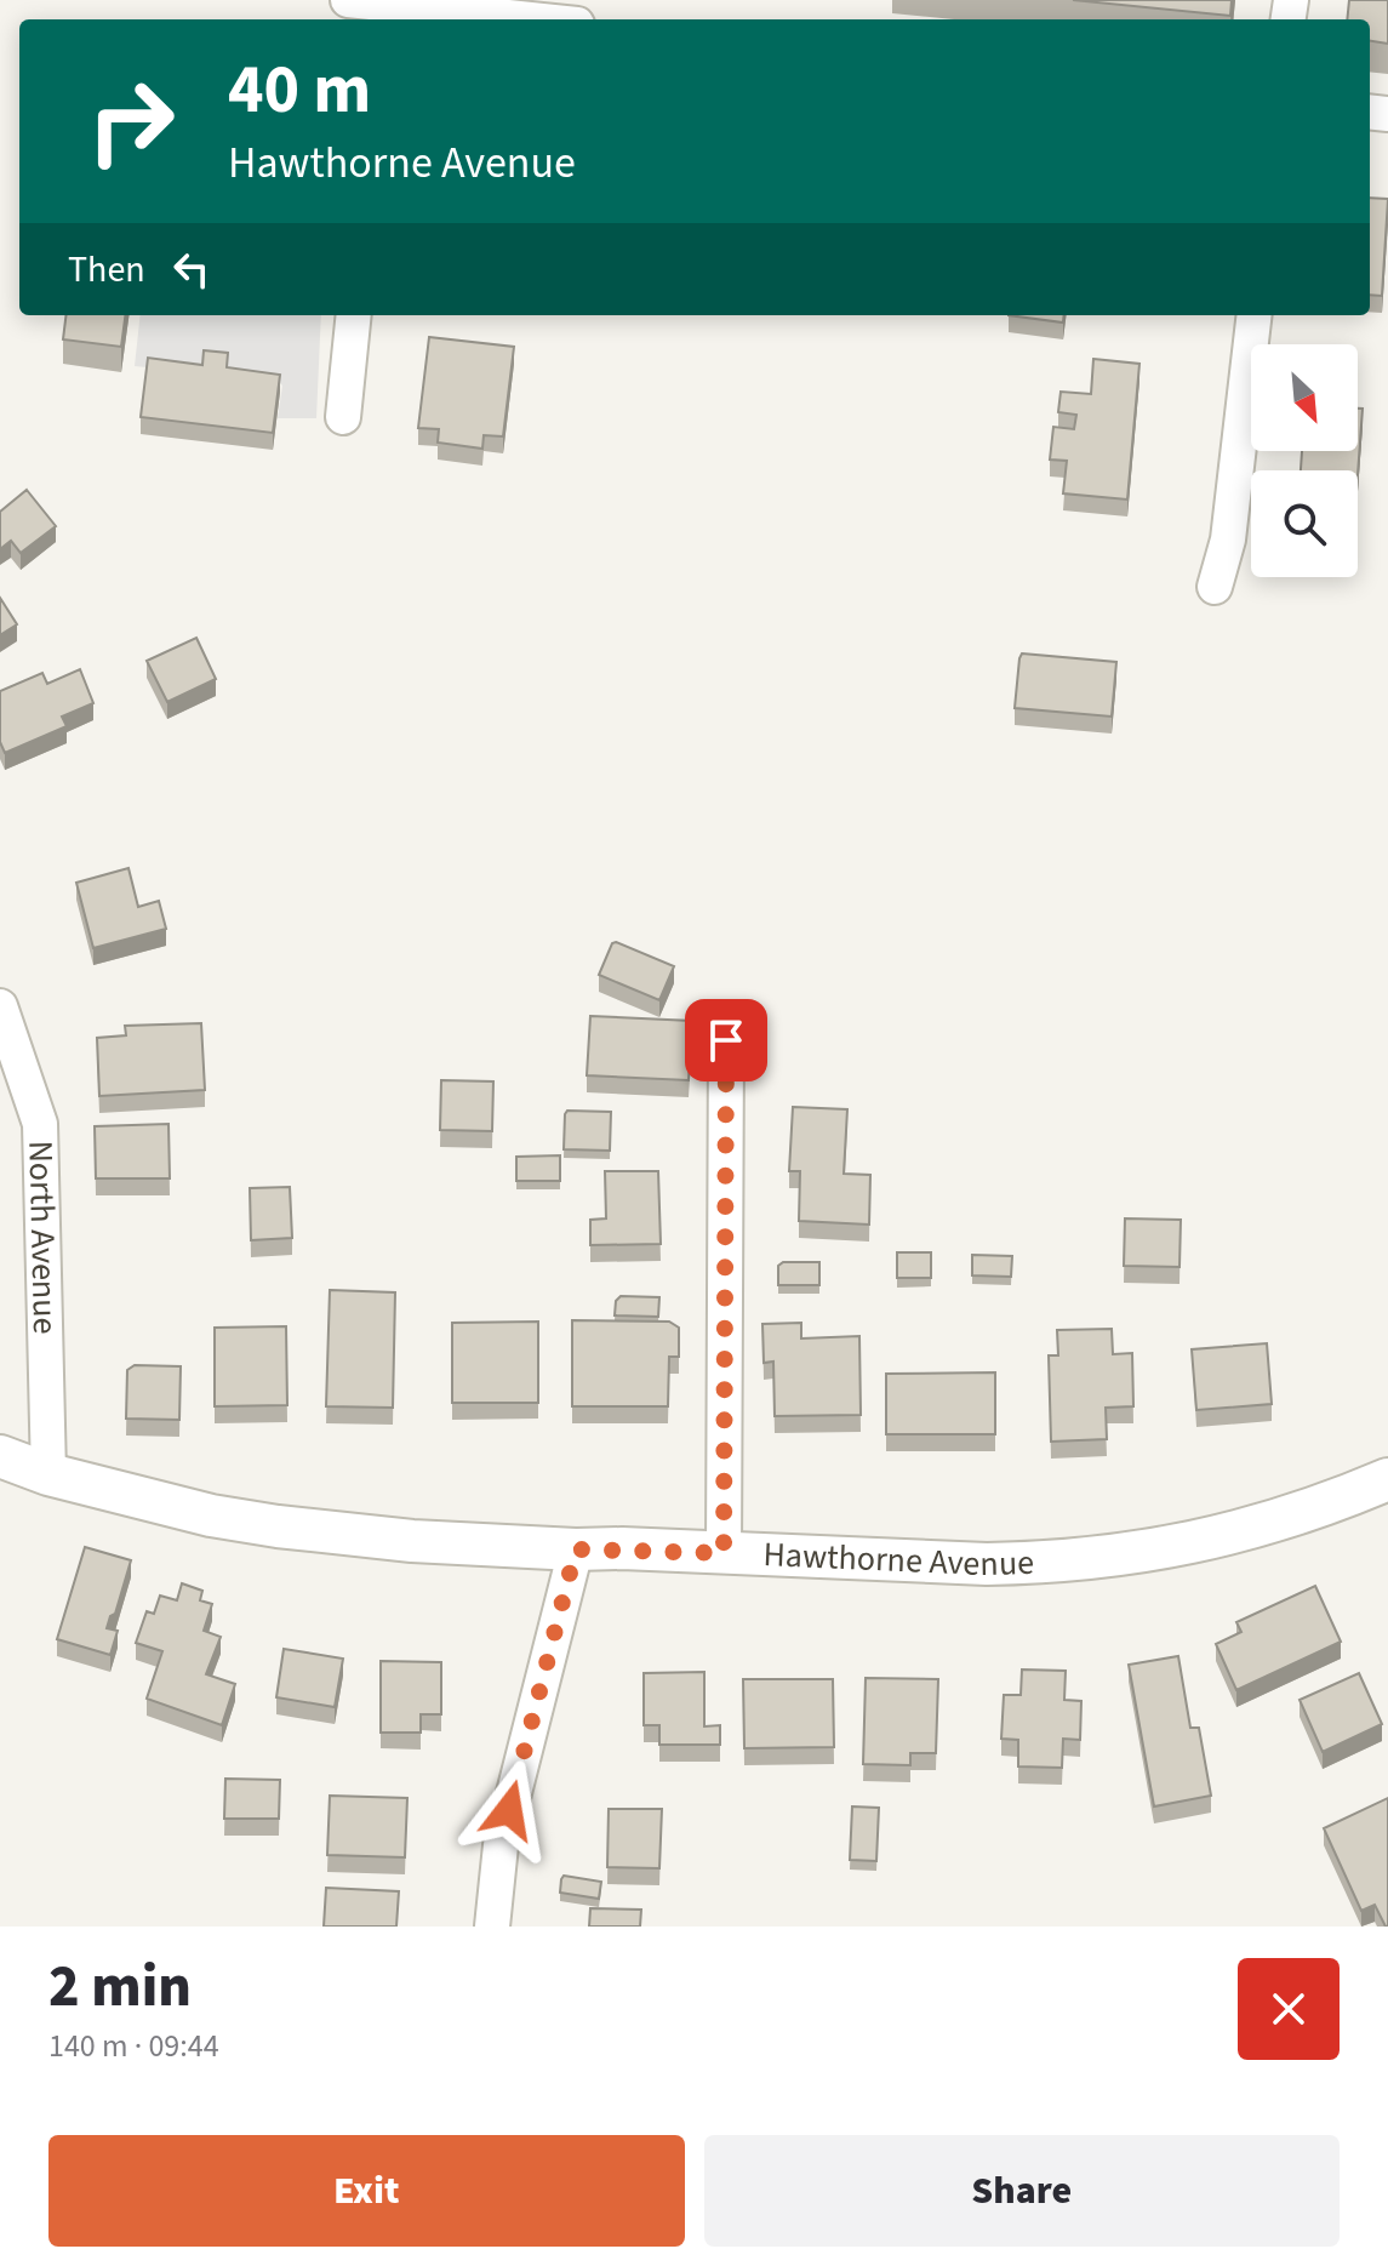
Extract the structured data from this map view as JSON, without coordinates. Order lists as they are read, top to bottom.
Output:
{
  "streets": {
    "street": ["North Avenue", "Hawthorne Avenue"]
  },
  "crossings": [
    ["North Avenue", "Hawthorne Avenue"]
  ],
  "north": "bottom right",
  "page": {
    "turn": ["40 m", "Hawthorne Avenue"],
    "then": "Then",
    "heading": ["2 min", "140 m · 09:44"],
    "buttons": ["Exit", "Share"]
  }
}
